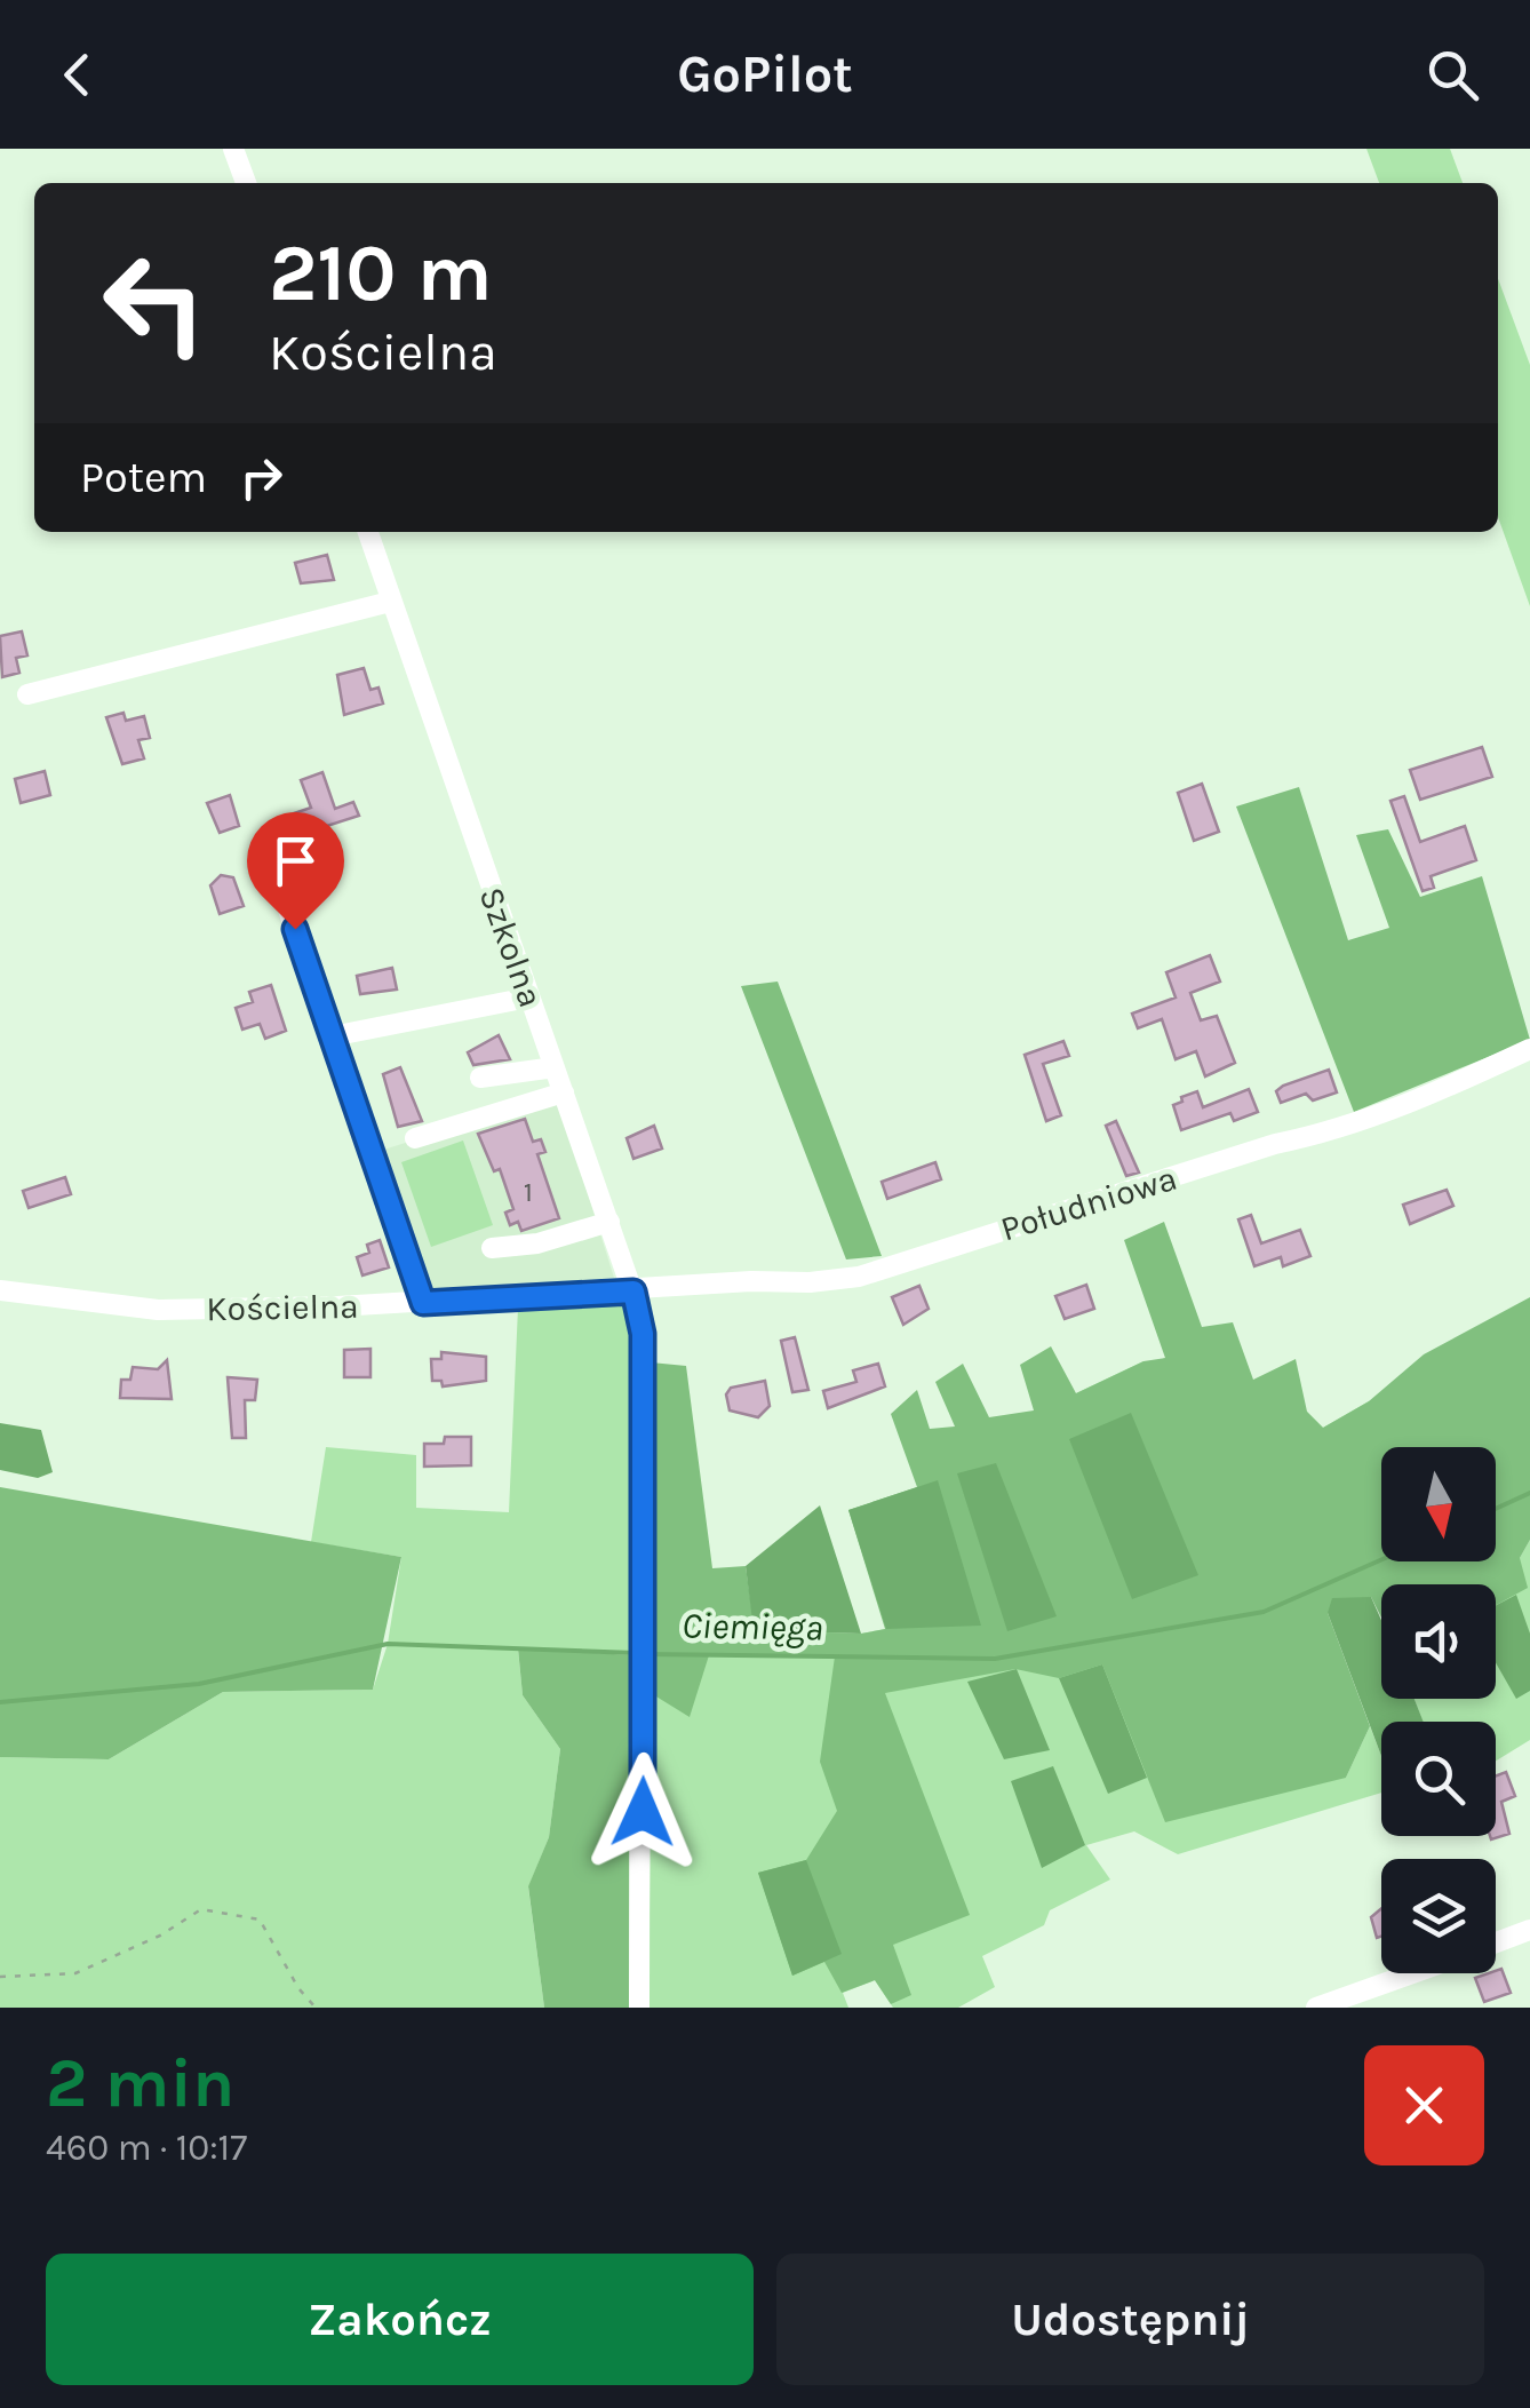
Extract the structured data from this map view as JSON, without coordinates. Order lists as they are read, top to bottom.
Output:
{
  "streets": {
    "street": ["Szkolna", "Południowa", "Kościelna"]
  },
  "crossings": [
    ["Szkolna", "Południowa"],
    ["Szkolna", "Kościelna"],
    ["Południowa", "Kościelna"]
  ],
  "water": ["Ciemięga"],
  "house_numbers": ["1"],
  "north": "bottom",
  "page": {
    "header": "GoPilot",
    "turn": ["210 m", "Kościelna"],
    "then": "Potem",
    "heading": ["2 min", "460 m · 10:17"],
    "buttons": ["Zakończ", "Udostępnij"]
  }
}
